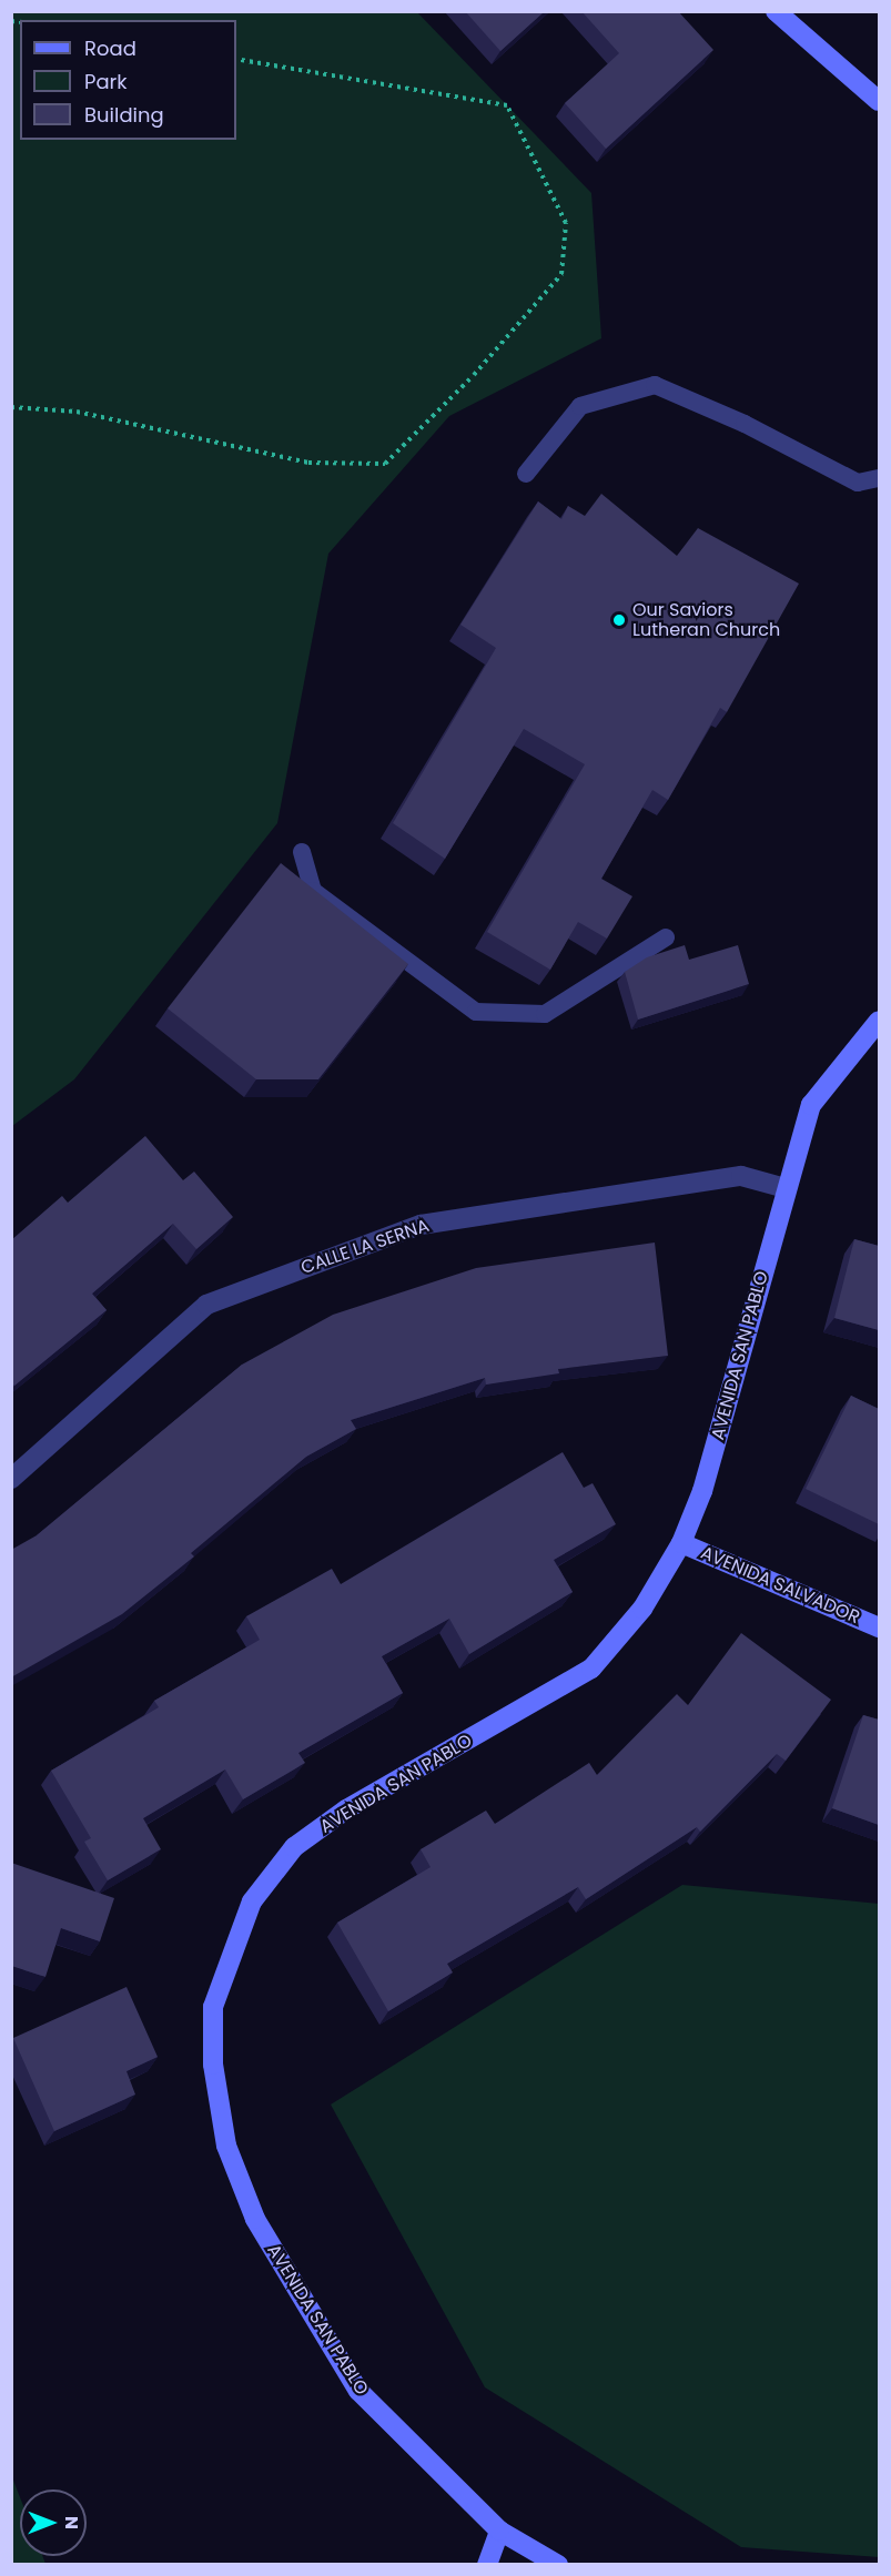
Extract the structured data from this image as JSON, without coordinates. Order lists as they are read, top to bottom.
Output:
{
  "streets": {
    "street": ["CALLE LA SERNA", "AVENIDA SAN PABLO", "AVENIDA SALVADOR"]
  },
  "crossings": [
    ["CALLE LA SERNA", "AVENIDA SAN PABLO"],
    ["AVENIDA SAN PABLO", "AVENIDA SALVADOR"]
  ],
  "places": ["Our Saviors Lutheran Church"],
  "legend": ["Road", "Park", "Building"],
  "north": "right"
}
